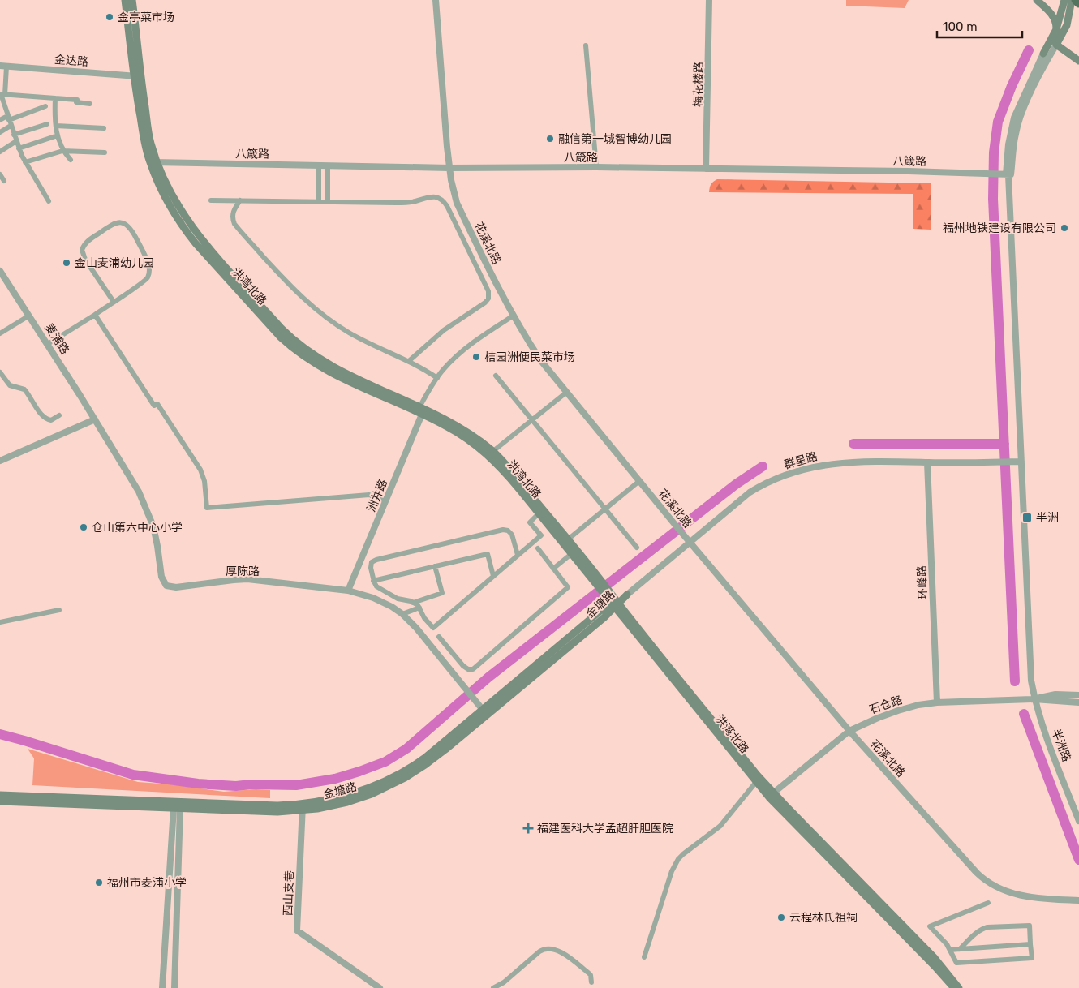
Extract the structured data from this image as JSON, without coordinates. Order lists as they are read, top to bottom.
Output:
{
  "streets": {
    "main road": ["洪湾北路", "金塘路"],
    "street": [
      "金达路",
      "梅花楼路",
      "八箴路",
      "花溪北路",
      "麦浦路",
      "群星路",
      "洲井路",
      "厚陈路",
      "环峰路",
      "石仓路",
      "半洲路",
      "西山支巷"
    ]
  },
  "crossings": [
    ["金达路", "洪湾北路"],
    ["梅花楼路", "八箴路"],
    ["八箴路", "花溪北路"],
    ["八箴路", "洪湾北路"],
    ["八箴路", "半洲路"],
    ["花溪北路", "群星路"],
    ["花溪北路", "石仓路"],
    ["洪湾北路", "洲井路"],
    ["洪湾北路", "金塘路"],
    ["洪湾北路", "石仓路"],
    ["麦浦路", "厚陈路"],
    ["群星路", "环峰路"],
    ["群星路", "金塘路"],
    ["群星路", "半洲路"],
    ["洲井路", "厚陈路"],
    ["厚陈路", "金塘路"],
    ["环峰路", "石仓路"],
    ["金塘路", "西山支巷"],
    ["石仓路", "半洲路"]
  ],
  "places": {
    "other": [
      "金亭菜市场",
      "融信第一城智博幼儿园",
      "福州地铁建设有限公司",
      "金山麦浦幼儿园",
      "桔园洲便民菜市场",
      "仓山第六中心小学",
      "福州市麦浦小学",
      "云程林氏祖祠"
    ],
    "transit": ["半洲"],
    "health": ["福建医科大学孟超肝胆医院"]
  },
  "scale_bar": "100 m"
}
